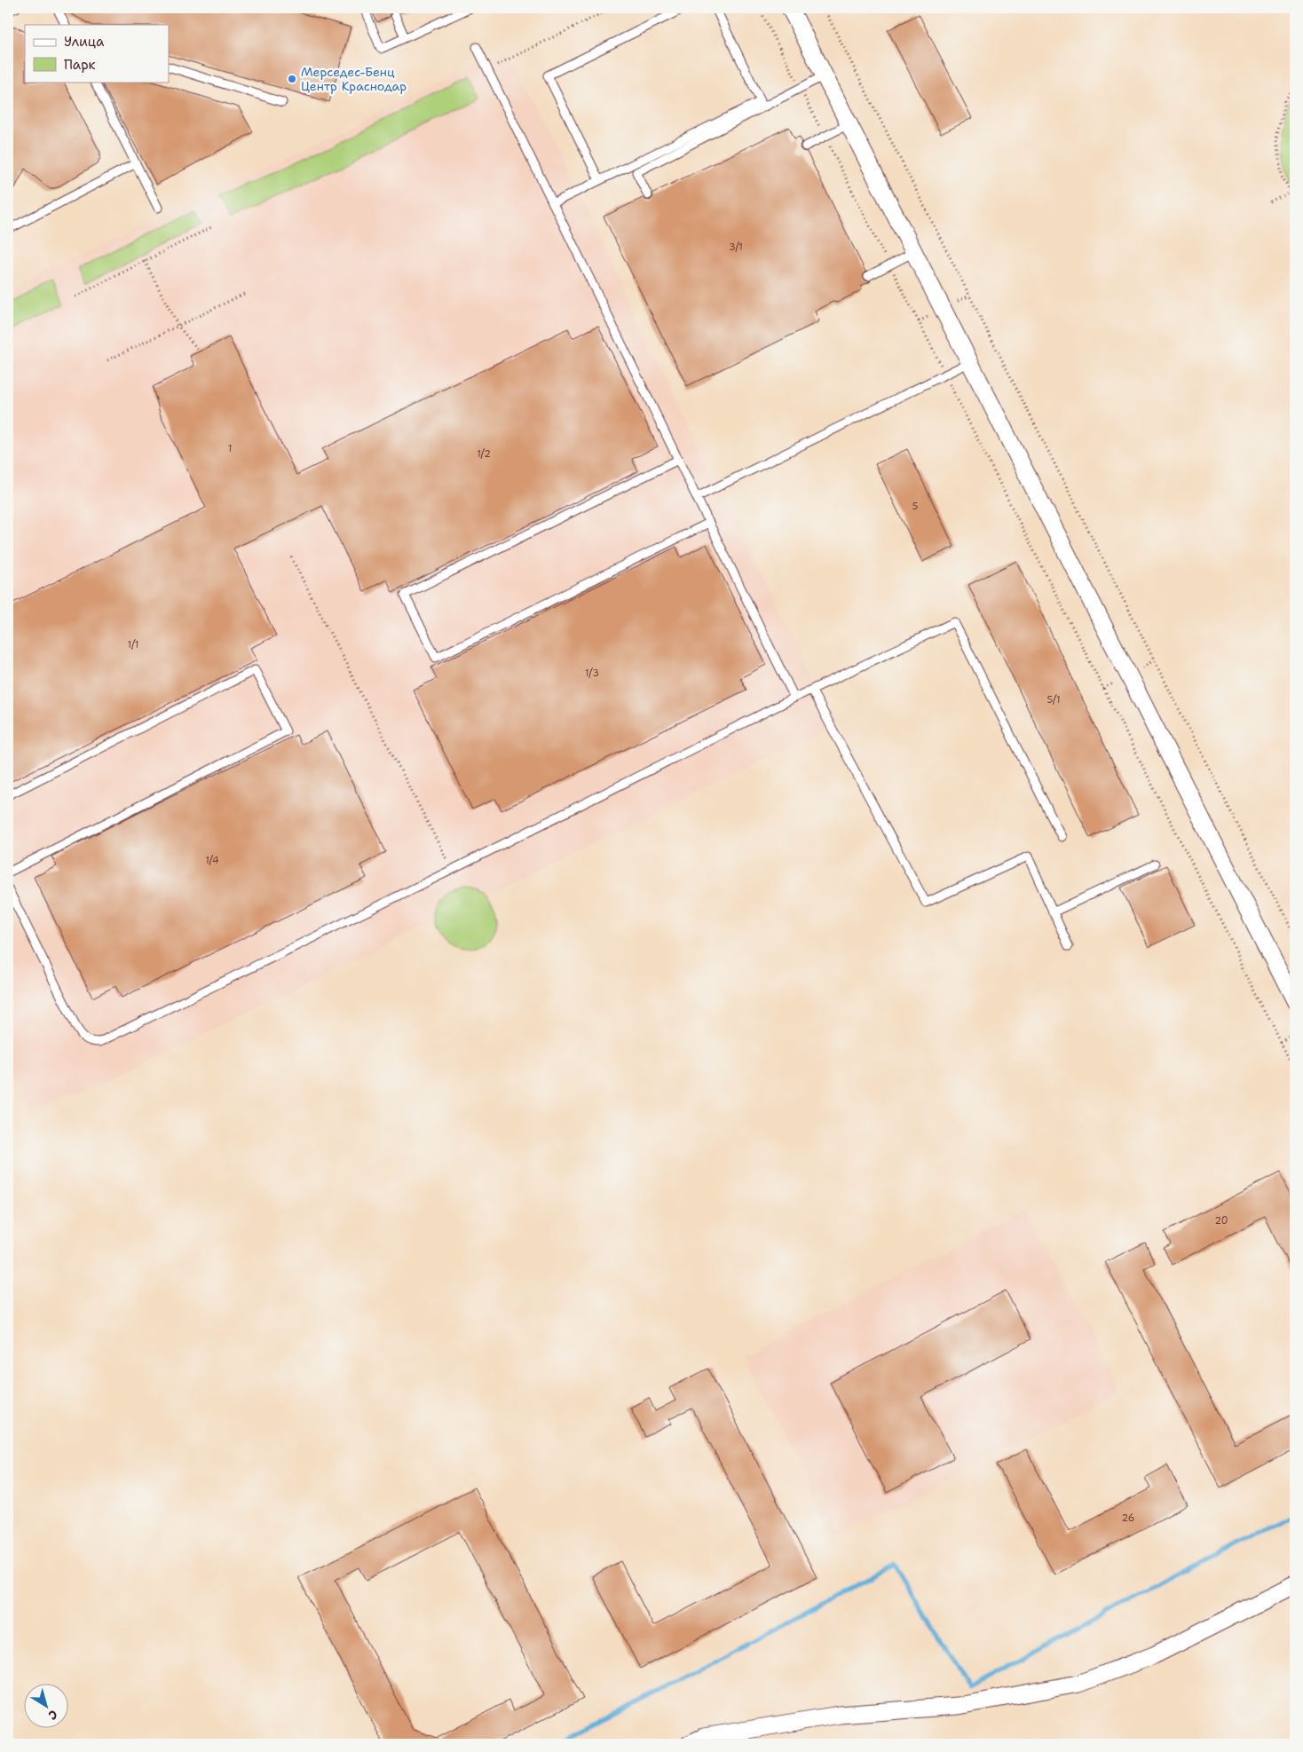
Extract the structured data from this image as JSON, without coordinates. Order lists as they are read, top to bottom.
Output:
{
  "places": ["Мерседес-Бенц Центр Краснодар"],
  "house_numbers": [
    "3/1",
    "1",
    "1/2",
    "5",
    "1/1",
    "1/3",
    "5/1",
    "1/4",
    "20",
    "26"
  ],
  "legend": ["Улица", "Парк"],
  "north": "bottom right"
}
